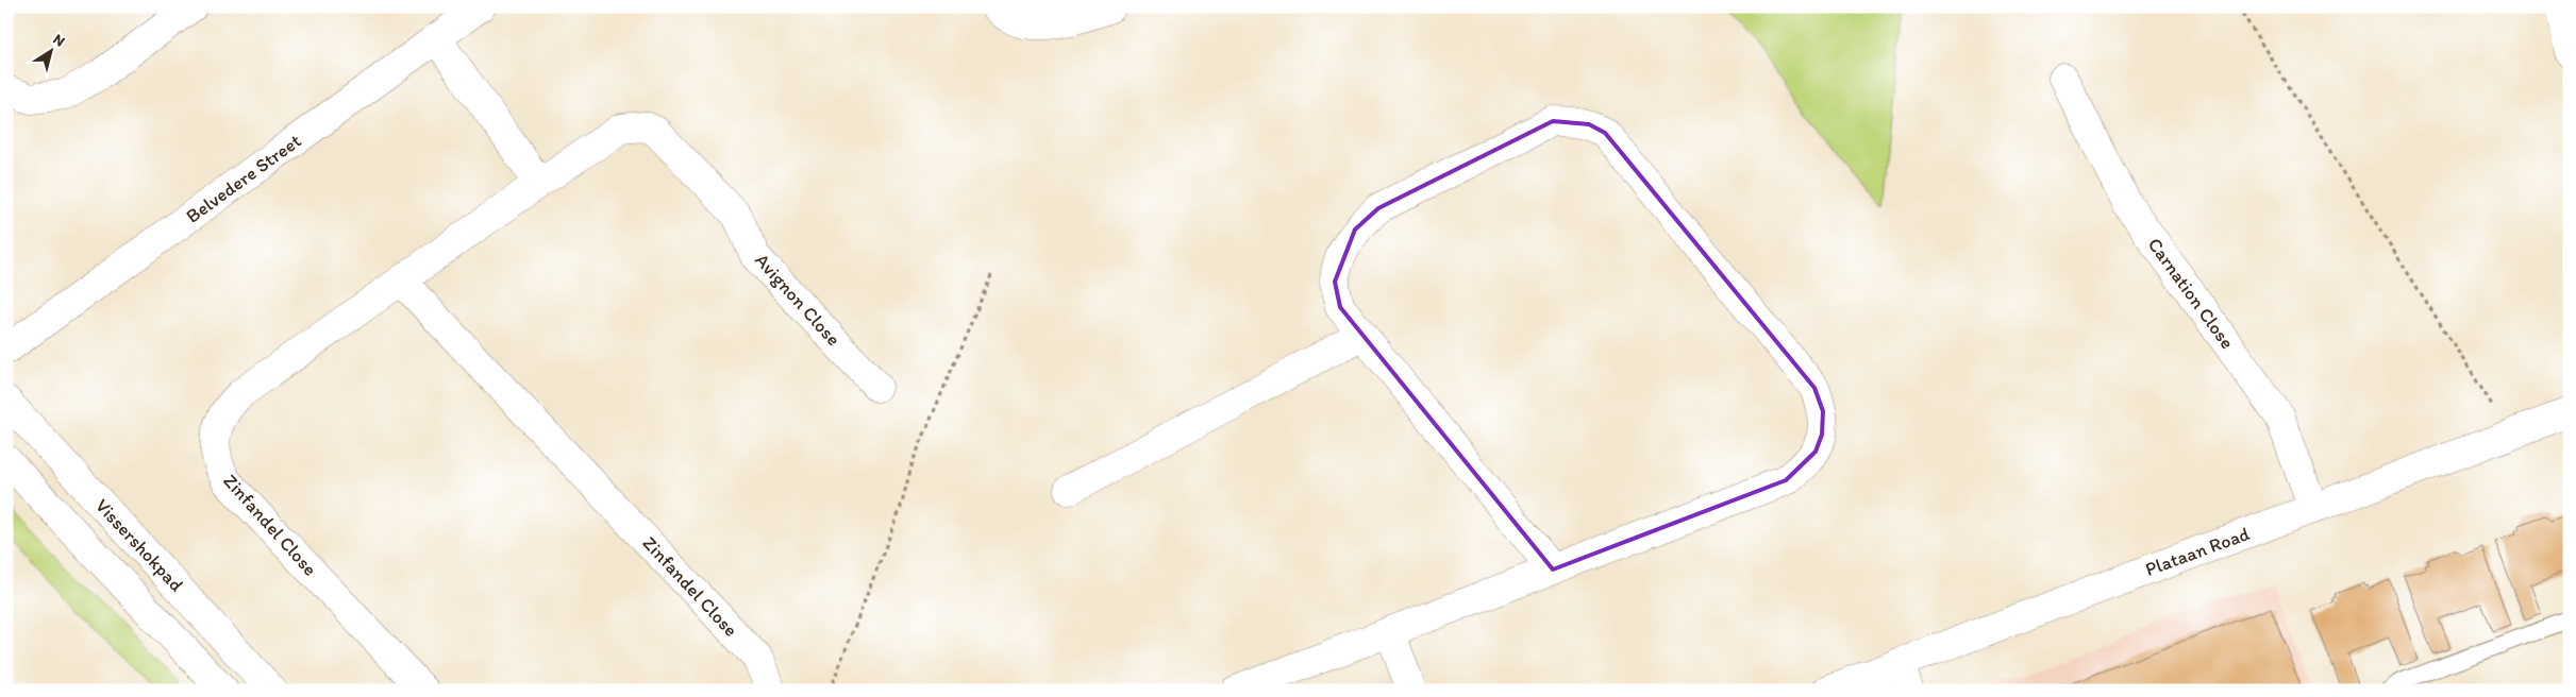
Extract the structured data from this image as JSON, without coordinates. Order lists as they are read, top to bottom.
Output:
{
  "streets": {
    "street": [
      "Belvedere Street",
      "Carnation Close",
      "Avignon Close",
      "Zinfandel Close",
      "Vissershokpad",
      "Plataan Road"
    ]
  },
  "crossings": [
    ["Carnation Close", "Plataan Road"],
    ["Avignon Close", "Zinfandel Close"]
  ],
  "north": "top right"
}
